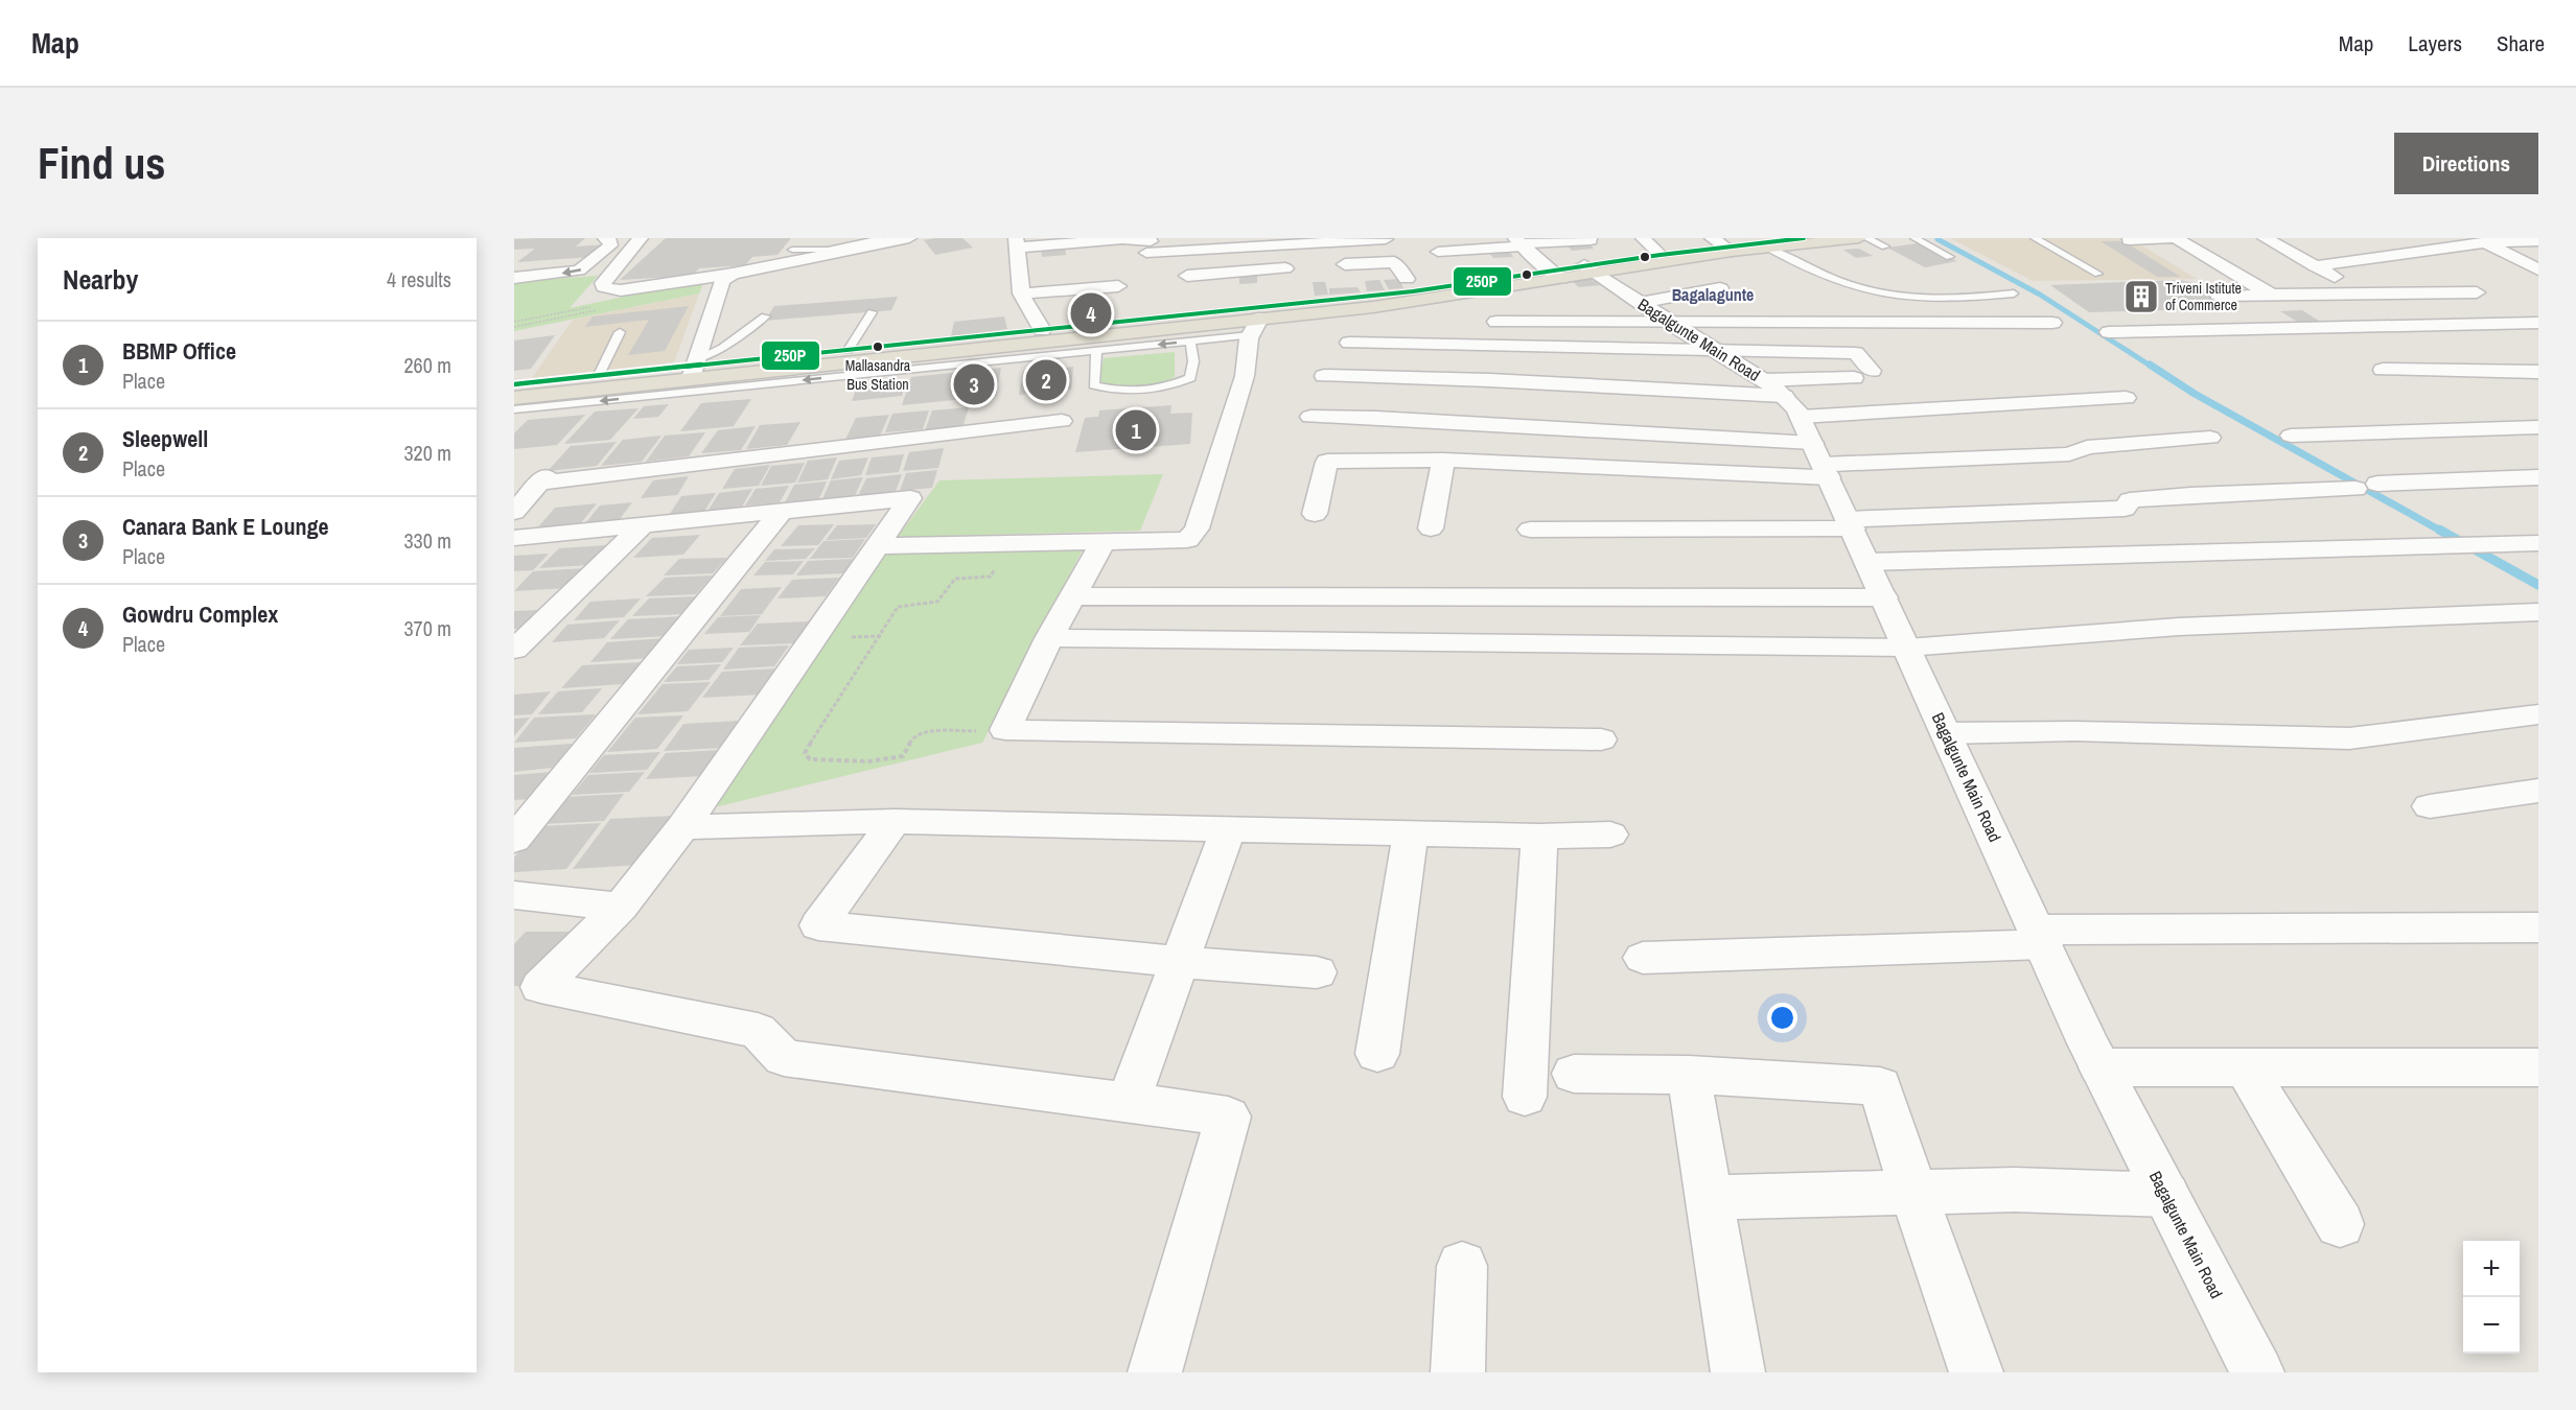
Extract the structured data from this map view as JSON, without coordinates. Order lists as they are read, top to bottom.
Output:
{
  "streets": {
    "street": ["Bagalgunte Main Road"]
  },
  "districts": ["Bagalagunte"],
  "places": {
    "building": ["Triveni Istitute of Commerce"],
    "other": ["Mallasandra Bus Station"]
  },
  "lines": ["transit line 250P"],
  "page": {
    "header": "Map",
    "nav": ["Map", "Layers", "Share"],
    "buttons": "Directions",
    "title": "Find us",
    "heading": ["Nearby", "4 results"],
    "pins": [
      "4",
      "2",
      "3",
      "1"
    ],
    "list": [
      {
        "mark": "1",
        "name": "BBMP Office",
        "note": "Place",
        "value": "260 m"
      },
      {
        "mark": "2",
        "name": "Sleepwell",
        "note": "Place",
        "value": "320 m"
      },
      {
        "mark": "3",
        "name": "Canara Bank E Lounge",
        "note": "Place",
        "value": "330 m"
      },
      {
        "mark": "4",
        "name": "Gowdru Complex",
        "note": "Place",
        "value": "370 m"
      }
    ],
    "map_buttons": ["+", "−"]
  }
}
